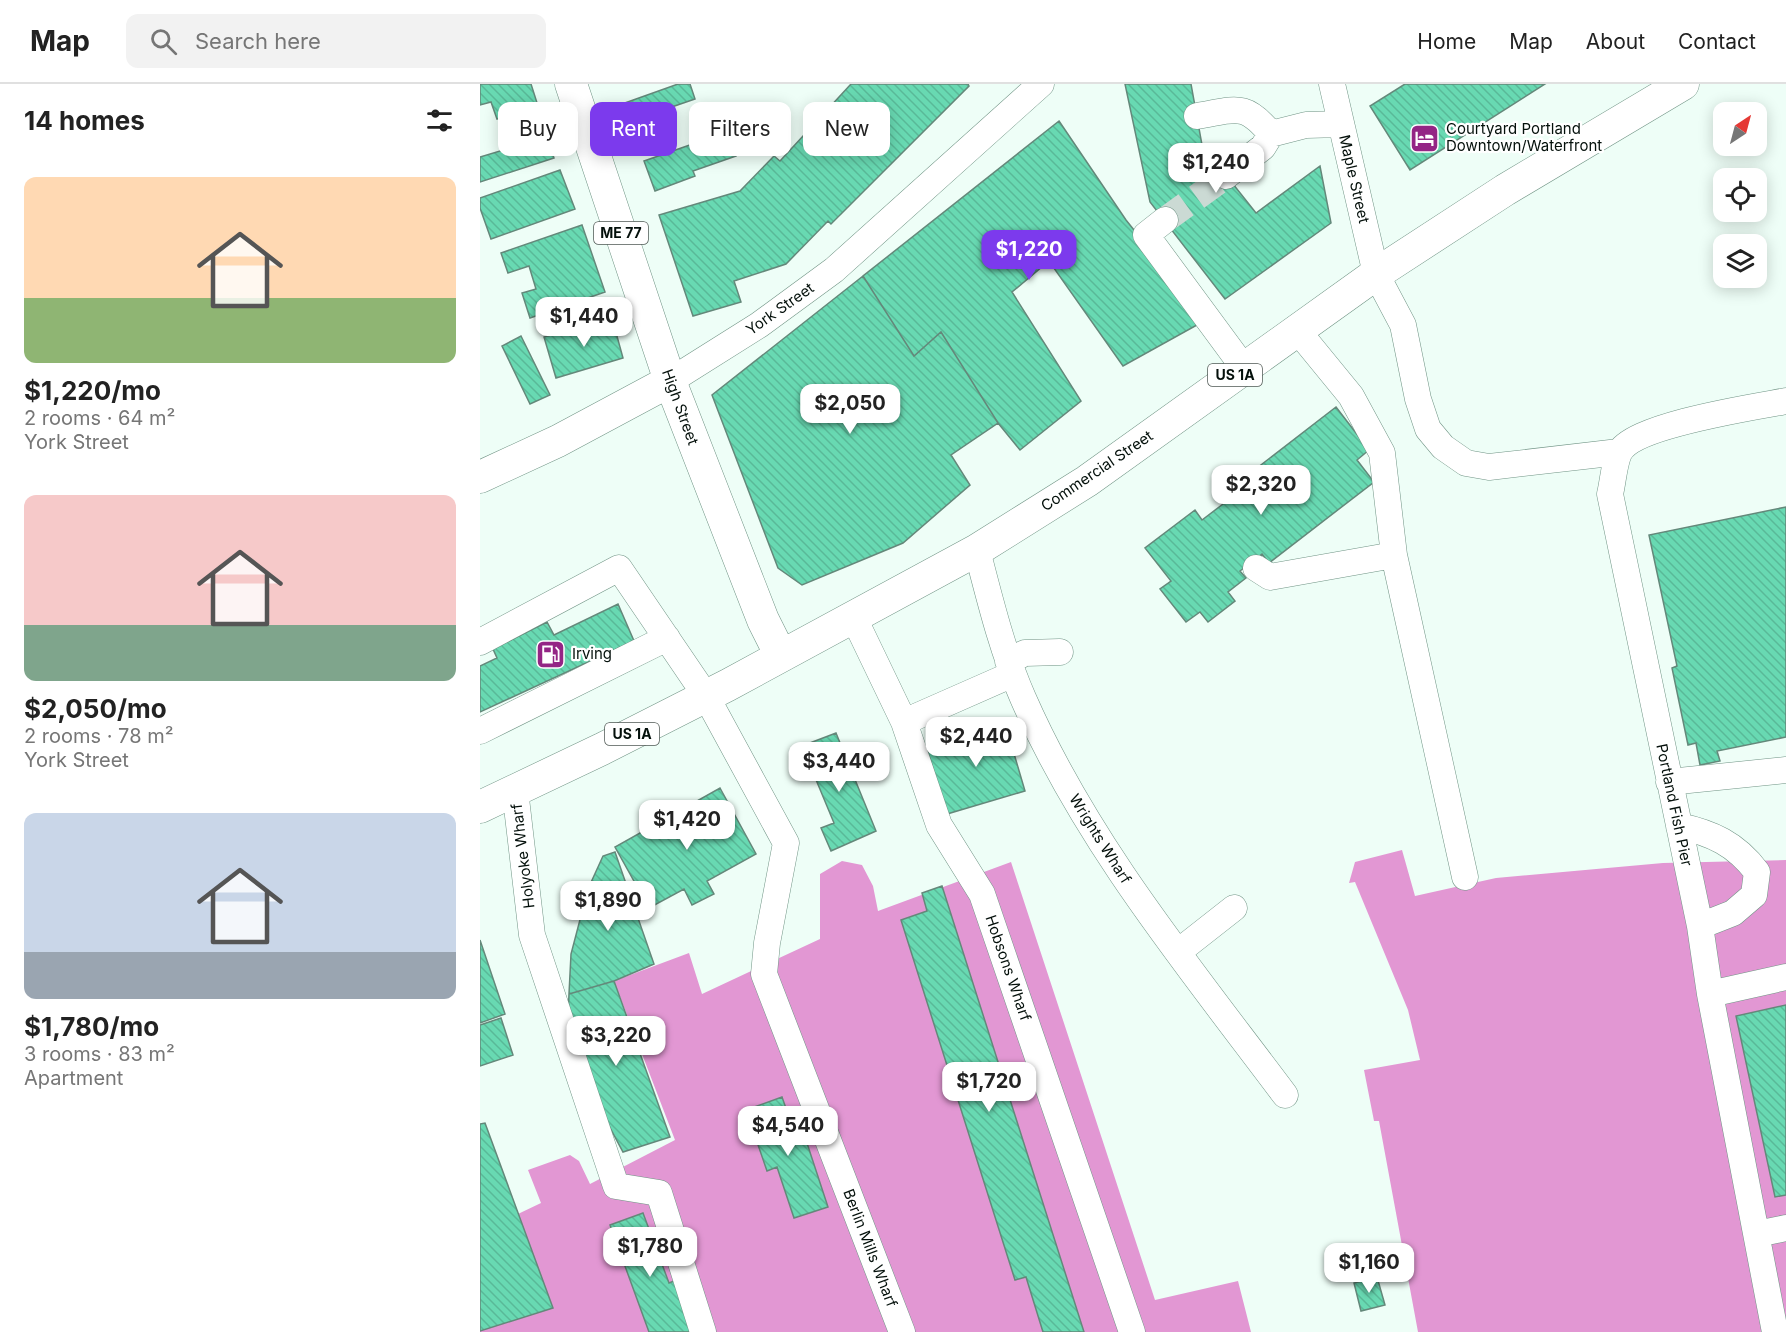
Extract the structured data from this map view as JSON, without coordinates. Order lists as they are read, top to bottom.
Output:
{
  "streets": {
    "main road": [
      "ME 77",
      "York Street",
      "US 1A",
      "High Street",
      "Commercial Street"
    ],
    "street": [
      "Maple Street",
      "Portland Fish Pier",
      "Wrights Wharf",
      "Holyoke Wharf",
      "Hobsons Wharf",
      "Berlin Mills Wharf"
    ]
  },
  "crossings": [
    ["Maple Street", "Commercial Street"],
    ["Maple Street", "Portland Fish Pier"],
    ["York Street", "High Street"],
    ["High Street", "Commercial Street"],
    ["Commercial Street", "Wrights Wharf"],
    ["Commercial Street", "Holyoke Wharf"],
    ["Commercial Street", "Hobsons Wharf"],
    ["Commercial Street", "Berlin Mills Wharf"]
  ],
  "places": {
    "hotel": ["Courtyard Portland Downtown/Waterfront"],
    "fuel station": ["Irving"]
  },
  "north": "top right",
  "page": {
    "header": "Map",
    "search": "Search here",
    "nav": [
      "Home",
      "Map",
      "About",
      "Contact"
    ],
    "heading": "14 homes",
    "chip": [
      "Buy",
      "Rent",
      "Filters",
      "New"
    ],
    "price": [
      "$1,240",
      "$1,220",
      "$1,440",
      "$2,050",
      "$2,320",
      "$2,440",
      "$3,440",
      "$1,420",
      "$1,890",
      "$3,220",
      "$1,720",
      "$4,540",
      "$1,780",
      "$1,160"
    ],
    "list": [
      {
        "name": "$1,220/mo",
        "note": "2 rooms · 64 m² · York Street"
      },
      {
        "name": "$2,050/mo",
        "note": "2 rooms · 78 m² · York Street"
      },
      {
        "name": "$1,780/mo",
        "note": "3 rooms · 83 m² · Apartment"
      }
    ]
  }
}
